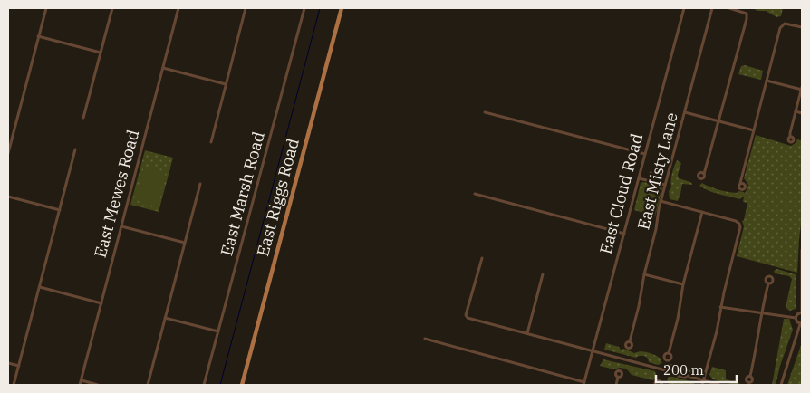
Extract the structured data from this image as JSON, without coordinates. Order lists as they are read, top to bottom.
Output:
{
  "streets": {
    "main road": ["East Riggs Road"],
    "street": [
      "East Misty Lane",
      "East Mewes Road",
      "East Marsh Road",
      "East Cloud Road"
    ]
  },
  "scale_bar": "200 m"
}
